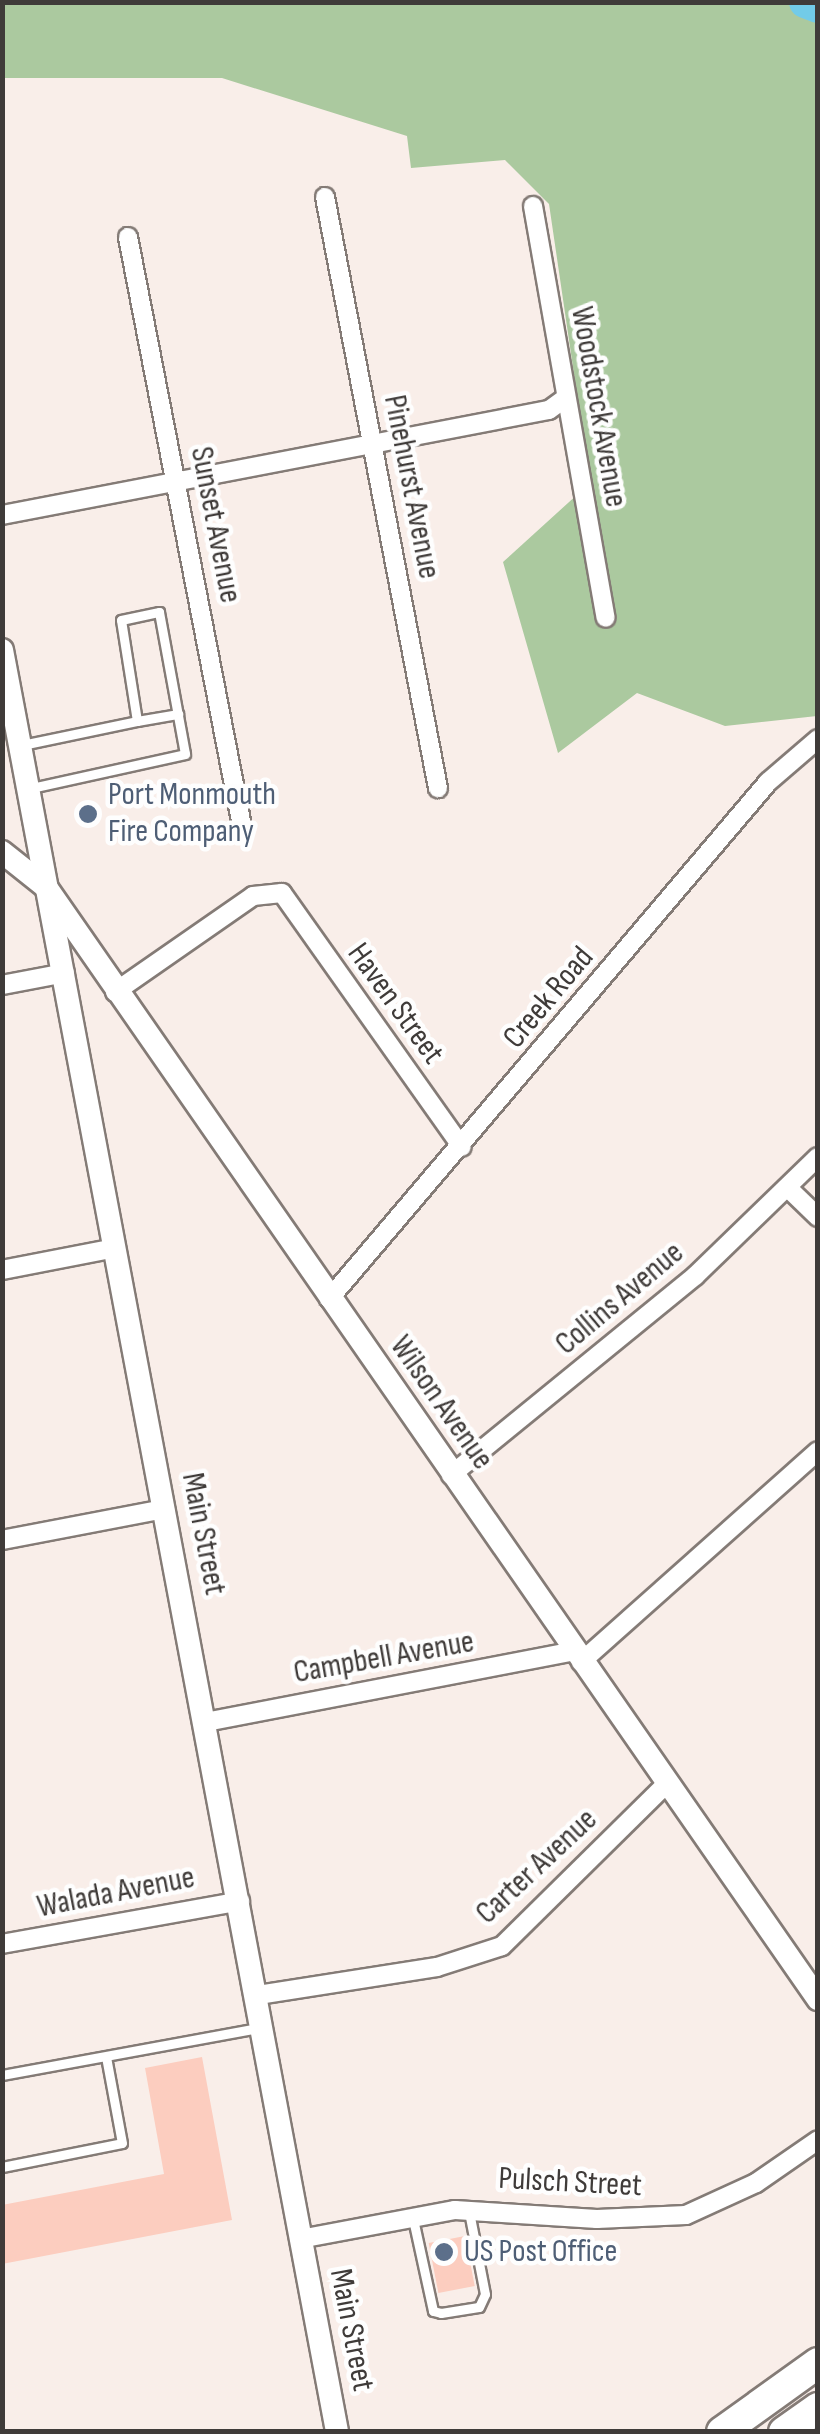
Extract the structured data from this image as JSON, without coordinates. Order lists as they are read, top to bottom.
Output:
{
  "streets": {
    "street": [
      "Woodstock Avenue",
      "Pinehurst Avenue",
      "Sunset Avenue",
      "Creek Road",
      "Haven Street",
      "Collins Avenue",
      "Wilson Avenue",
      "Main Street",
      "Campbell Avenue",
      "Carter Avenue",
      "Walada Avenue",
      "Pulsch Street"
    ]
  },
  "crossings": [
    ["Creek Road", "Haven Street"],
    ["Creek Road", "Wilson Avenue"],
    ["Haven Street", "Wilson Avenue"],
    ["Collins Avenue", "Wilson Avenue"],
    ["Wilson Avenue", "Main Street"],
    ["Wilson Avenue", "Campbell Avenue"],
    ["Wilson Avenue", "Carter Avenue"],
    ["Main Street", "Campbell Avenue"],
    ["Main Street", "Carter Avenue"],
    ["Main Street", "Walada Avenue"],
    ["Main Street", "Pulsch Street"]
  ],
  "places": ["Port Monmouth Fire Company", "US Post Office"]
}
